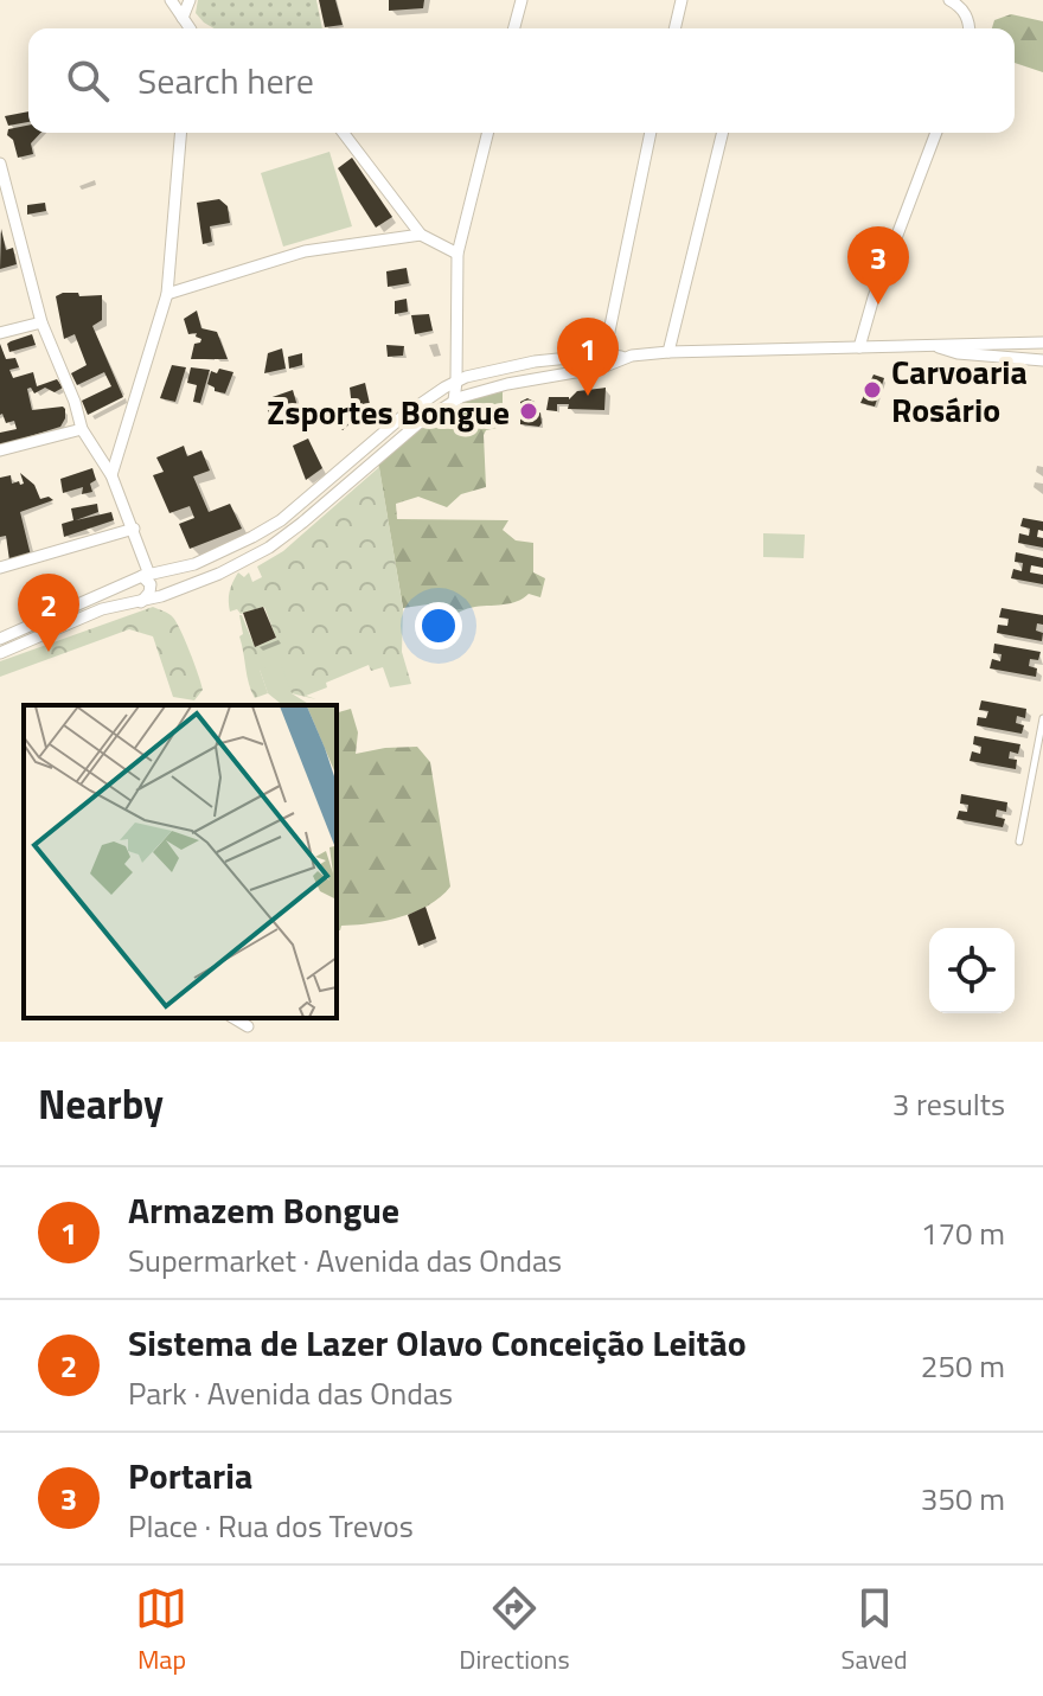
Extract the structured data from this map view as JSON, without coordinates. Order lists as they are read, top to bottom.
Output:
{
  "places": ["Carvoaria Rosário", "Zsportes Bongue"],
  "page": {
    "search": "Search here",
    "pins": ["3", "1", "2"],
    "heading": ["Nearby", "3 results"],
    "list": [
      {
        "mark": "1",
        "name": "Armazem Bongue",
        "note": "Supermarket · Avenida das Ondas",
        "value": "170 m"
      },
      {
        "mark": "2",
        "name": "Sistema de Lazer Olavo Conceição Leitão",
        "note": "Park · Avenida das Ondas",
        "value": "250 m"
      },
      {
        "mark": "3",
        "name": "Portaria",
        "note": "Place · Rua dos Trevos",
        "value": "350 m"
      }
    ],
    "nav": ["Map", "Directions", "Saved"]
  }
}
